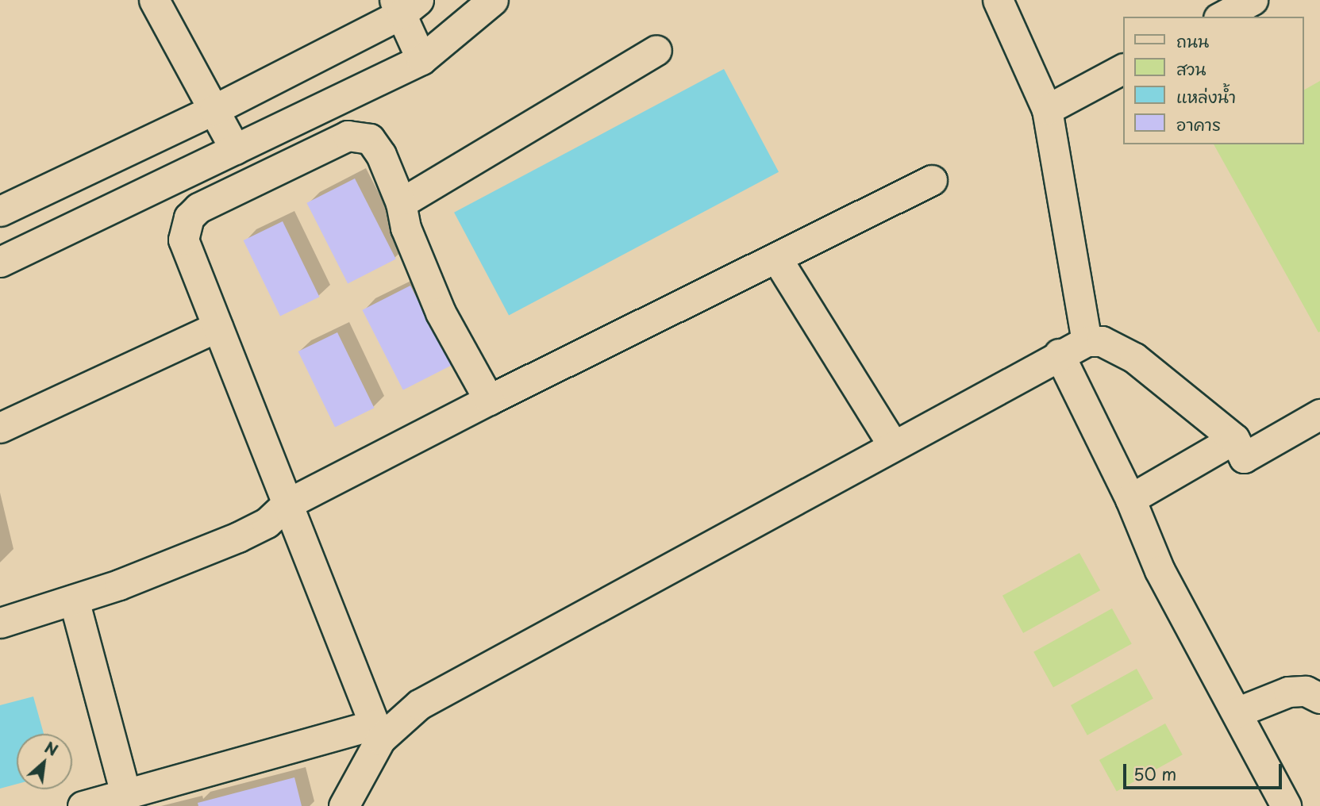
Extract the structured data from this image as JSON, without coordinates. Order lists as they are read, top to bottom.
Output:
{
  "legend": [
    "ถนน",
    "สวน",
    "แหล่งน้ำ",
    "อาคาร"
  ],
  "scale_bar": "50 m",
  "north": "top right"
}
